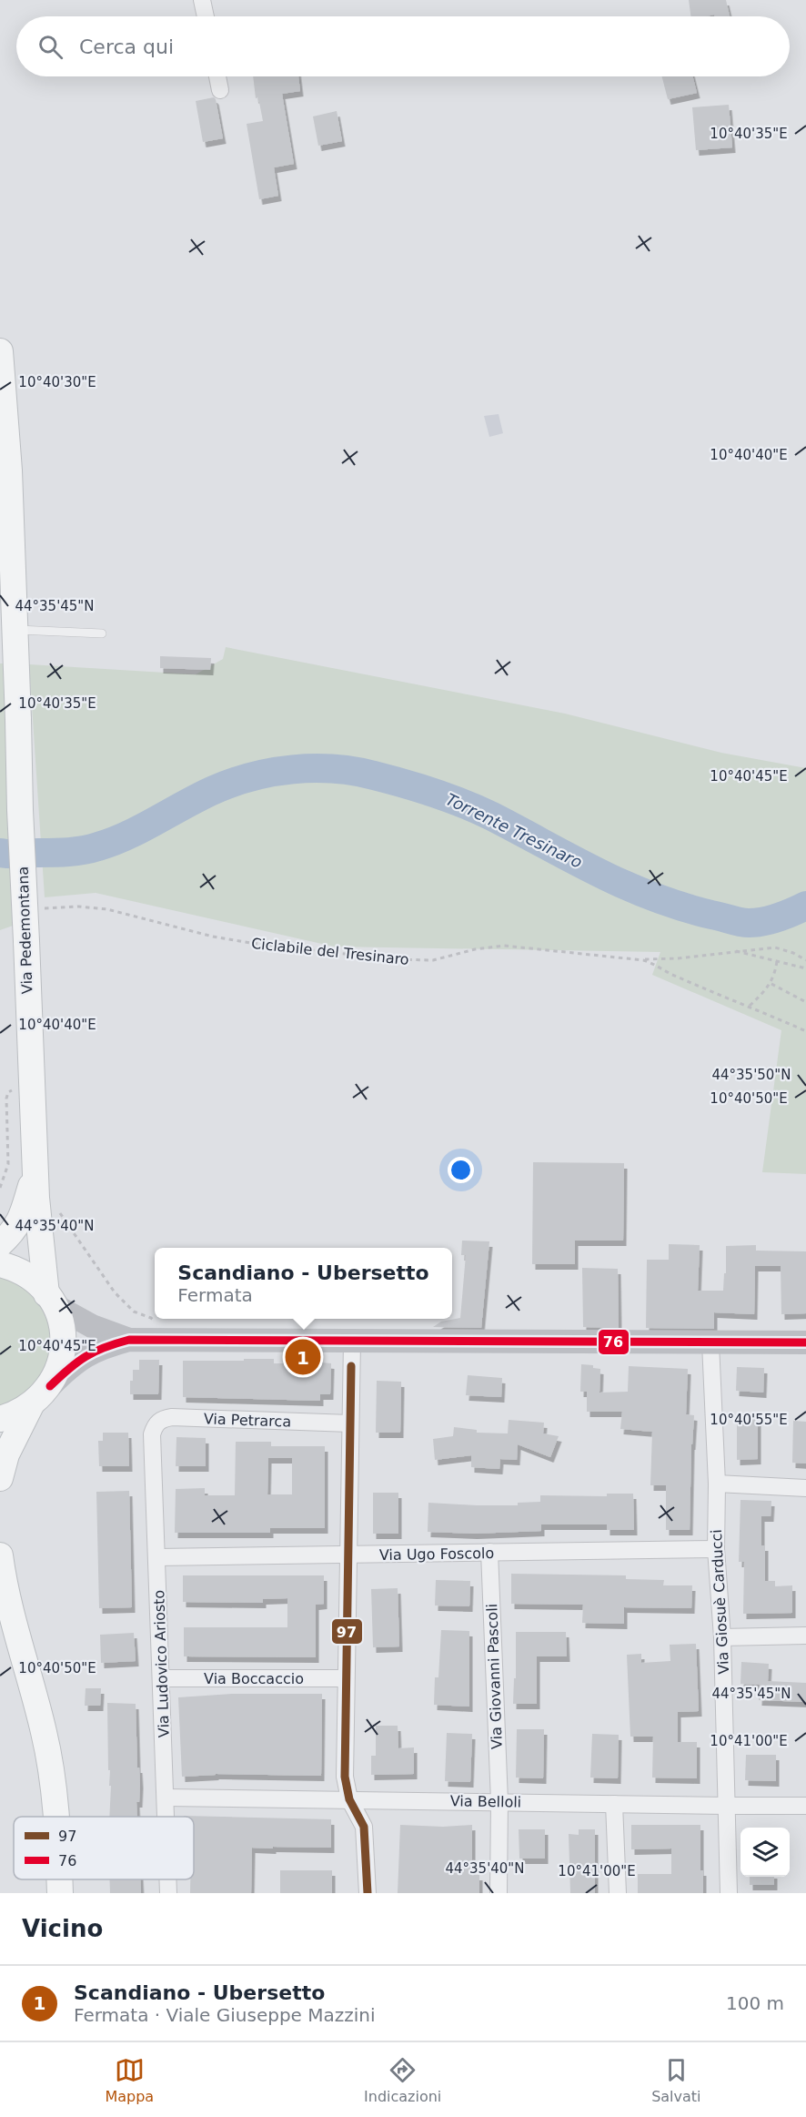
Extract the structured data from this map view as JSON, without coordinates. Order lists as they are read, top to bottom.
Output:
{
  "streets": {
    "main road": ["Via Pedemontana"],
    "street": [
      "Via Petrarca",
      "Via Ugo Foscolo",
      "Via Giosuè Carducci",
      "Via Ludovico Ariosto",
      "Via Giovanni Pascoli",
      "Via Boccaccio",
      "Via Belloli"
    ],
    "path": ["Ciclabile del Tresinaro"]
  },
  "crossings": [
    ["Via Petrarca", "Via Ludovico Ariosto"],
    ["Via Ugo Foscolo", "Via Giosuè Carducci"],
    ["Via Ugo Foscolo", "Via Ludovico Ariosto"],
    ["Via Ugo Foscolo", "Via Giovanni Pascoli"],
    ["Via Giosuè Carducci", "Via Belloli"],
    ["Via Ludovico Ariosto", "Via Boccaccio"],
    ["Via Ludovico Ariosto", "Via Belloli"],
    ["Via Giovanni Pascoli", "Via Belloli"]
  ],
  "water": ["Torrente Tresinaro"],
  "lines": ["transit line 76", "transit line 97"],
  "legend": ["97", "76"],
  "page": {
    "search": "Cerca qui",
    "popup": ["Scandiano - Ubersetto", "Fermata"],
    "pins": "1",
    "heading": "Vicino",
    "list": [
      {
        "mark": "1",
        "name": "Scandiano - Ubersetto",
        "note": "Fermata · Viale Giuseppe Mazzini",
        "value": "100 m"
      }
    ],
    "nav": ["Mappa", "Indicazioni", "Salvati"]
  },
  "coordinates": [
    "10°40'35\"E",
    "10°40'30\"E",
    "10°40'40\"E",
    "44°35'45\"N",
    "10°40'45\"E",
    "44°35'50\"N",
    "10°40'50\"E",
    "44°35'40\"N",
    "10°40'55\"E",
    "10°41'00\"E"
  ]
}
